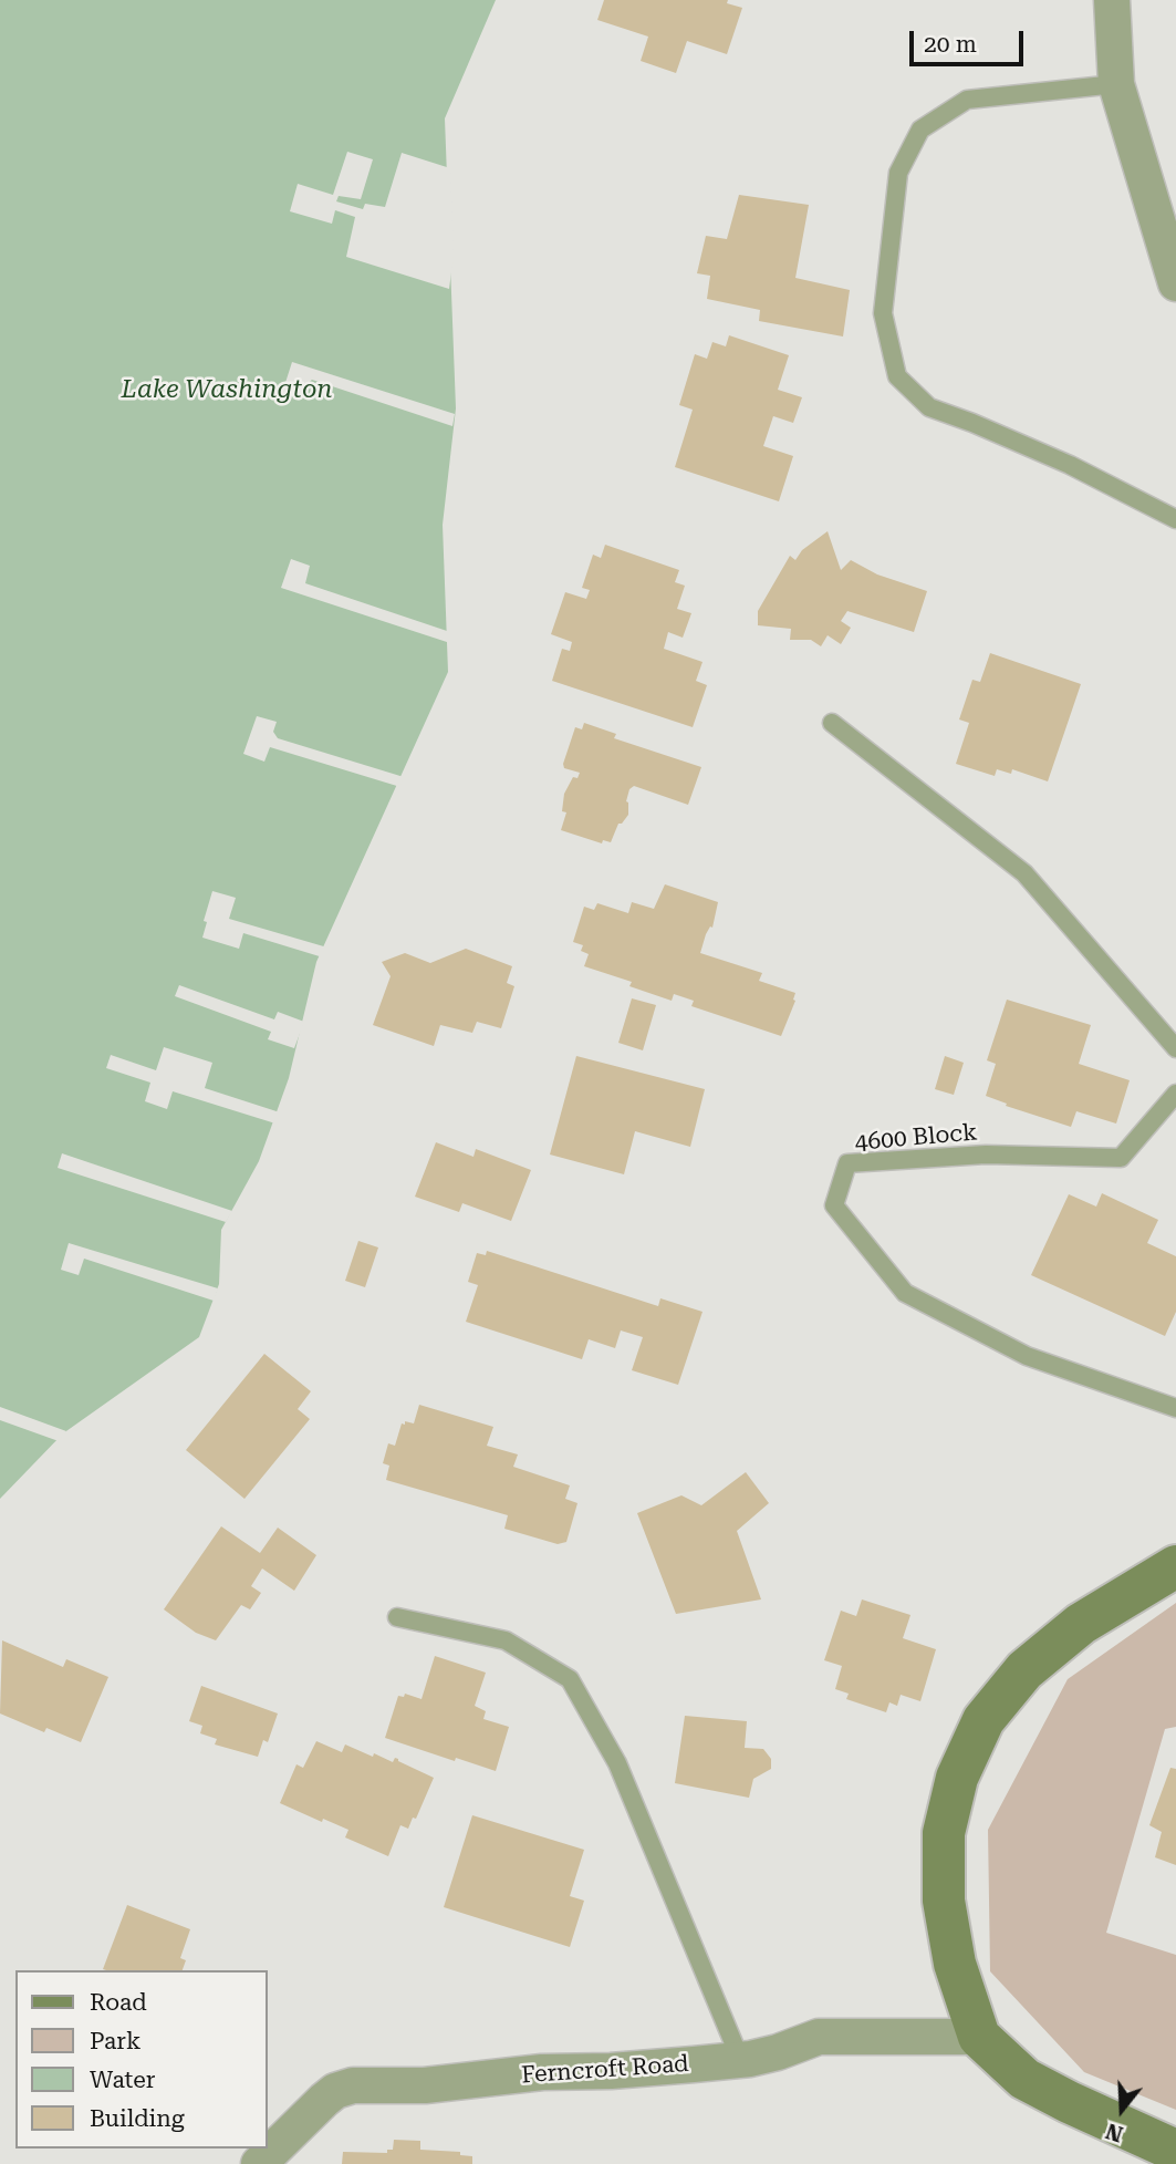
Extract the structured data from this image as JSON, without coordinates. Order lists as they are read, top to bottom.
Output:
{
  "streets": {
    "street": ["Ferncroft Road"],
    "lane": ["4600 Block"]
  },
  "water": ["Lake Washington"],
  "legend": [
    "Road",
    "Park",
    "Water",
    "Building"
  ],
  "scale_bar": "20 m",
  "north": "bottom"
}
